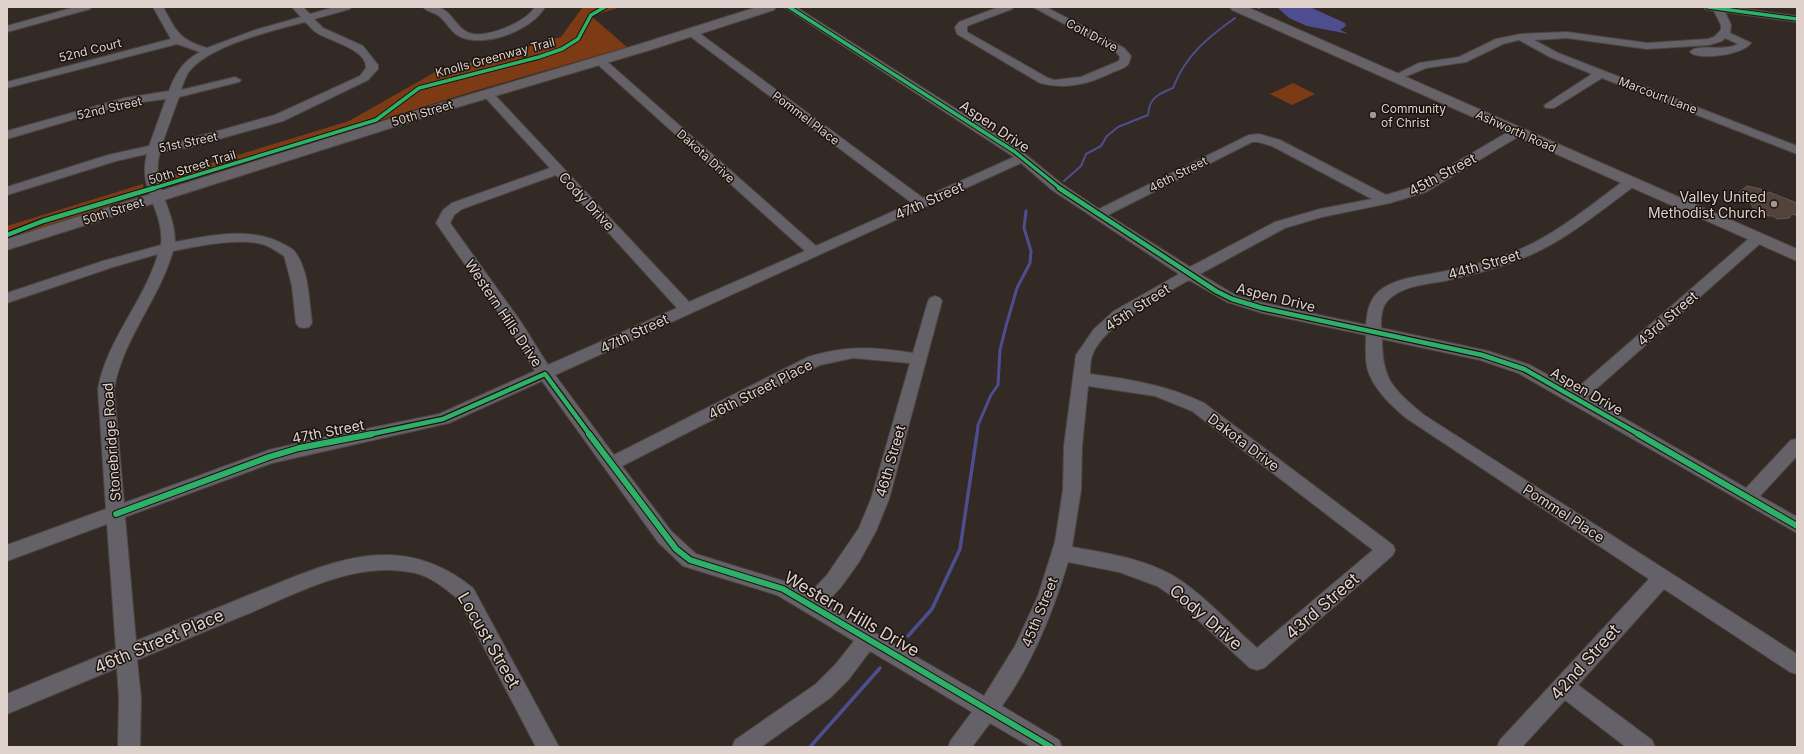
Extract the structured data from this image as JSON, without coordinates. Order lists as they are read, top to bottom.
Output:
{
  "streets": {
    "main road": ["50th Street", "Ashworth Road"],
    "street": [
      "Colt Drive",
      "52nd Court",
      "Marcourt Lane",
      "52nd Street",
      "Pommel Place",
      "Aspen Drive",
      "51st Street",
      "Dakota Drive",
      "46th Street",
      "45th Street",
      "47th Street",
      "Cody Drive",
      "44th Street",
      "Western Hills Drive",
      "43rd Street",
      "46th Street Place",
      "Stonebridge Road",
      "Locust Street",
      "42nd Street"
    ],
    "cycle path": ["Knolls Greenway Trail"]
  },
  "crossings": [
    ["52nd Street", "Stonebridge Road"],
    ["50th Street", "Pommel Place"],
    ["50th Street", "Dakota Drive"],
    ["50th Street", "Cody Drive"],
    ["50th Street", "Stonebridge Road"],
    ["Pommel Place", "Aspen Drive"],
    ["Pommel Place", "47th Street"],
    ["Pommel Place", "44th Street"],
    ["Pommel Place", "42nd Street"],
    ["Aspen Drive", "46th Street"],
    ["Aspen Drive", "45th Street"],
    ["Aspen Drive", "47th Street"],
    ["Aspen Drive", "44th Street"],
    ["Aspen Drive", "43rd Street"],
    ["Ashworth Road", "45th Street"],
    ["Ashworth Road", "44th Street"],
    ["Ashworth Road", "43rd Street"],
    ["51st Street", "Stonebridge Road"],
    ["Dakota Drive", "45th Street"],
    ["Dakota Drive", "47th Street"],
    ["Dakota Drive", "43rd Street"],
    ["46th Street", "45th Street"],
    ["46th Street", "Western Hills Drive"],
    ["46th Street", "46th Street Place"],
    ["45th Street", "Cody Drive"],
    ["45th Street", "Western Hills Drive"],
    ["47th Street", "Cody Drive"],
    ["47th Street", "Western Hills Drive"],
    ["47th Street", "Stonebridge Road"],
    ["Cody Drive", "Western Hills Drive"],
    ["Cody Drive", "43rd Street"],
    ["Western Hills Drive", "46th Street Place"],
    ["46th Street Place", "Stonebridge Road"],
    ["46th Street Place", "Locust Street"]
  ],
  "places": ["Community of Christ", "Valley United Methodist Church"]
}
